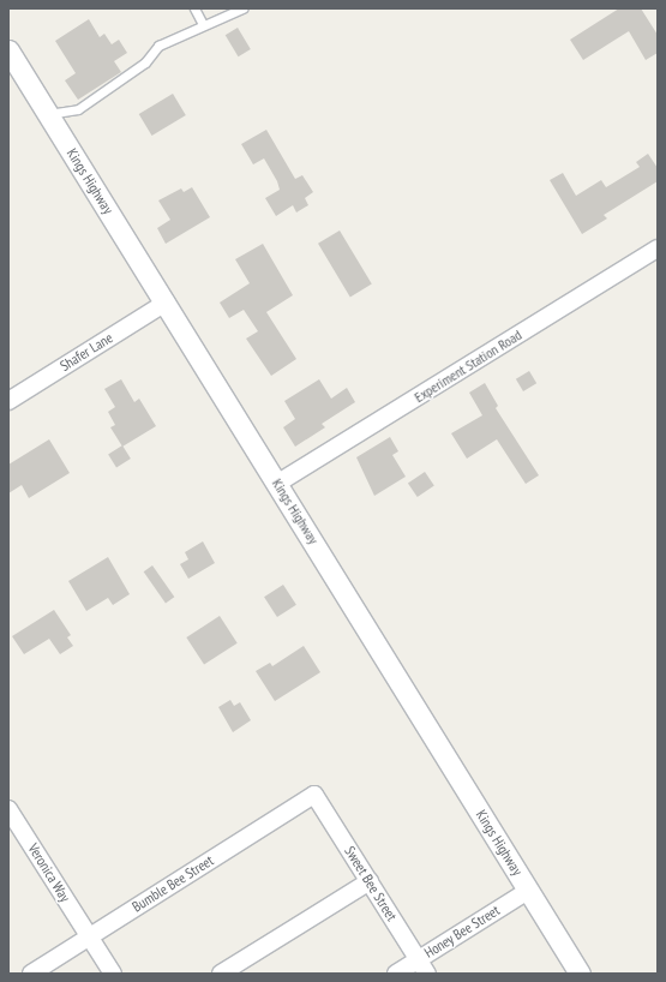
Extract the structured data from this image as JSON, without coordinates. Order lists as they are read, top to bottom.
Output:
{
  "streets": {
    "street": [
      "Kings Highway",
      "Shafer Lane",
      "Experiment Station Road",
      "Veronica Way",
      "Bumble Bee Street",
      "Sweet Bee Street",
      "Honey Bee Street"
    ]
  },
  "crossings": [
    ["Kings Highway", "Shafer Lane"],
    ["Kings Highway", "Experiment Station Road"],
    ["Kings Highway", "Honey Bee Street"],
    ["Veronica Way", "Bumble Bee Street"],
    ["Bumble Bee Street", "Sweet Bee Street"],
    ["Sweet Bee Street", "Honey Bee Street"]
  ]
}
